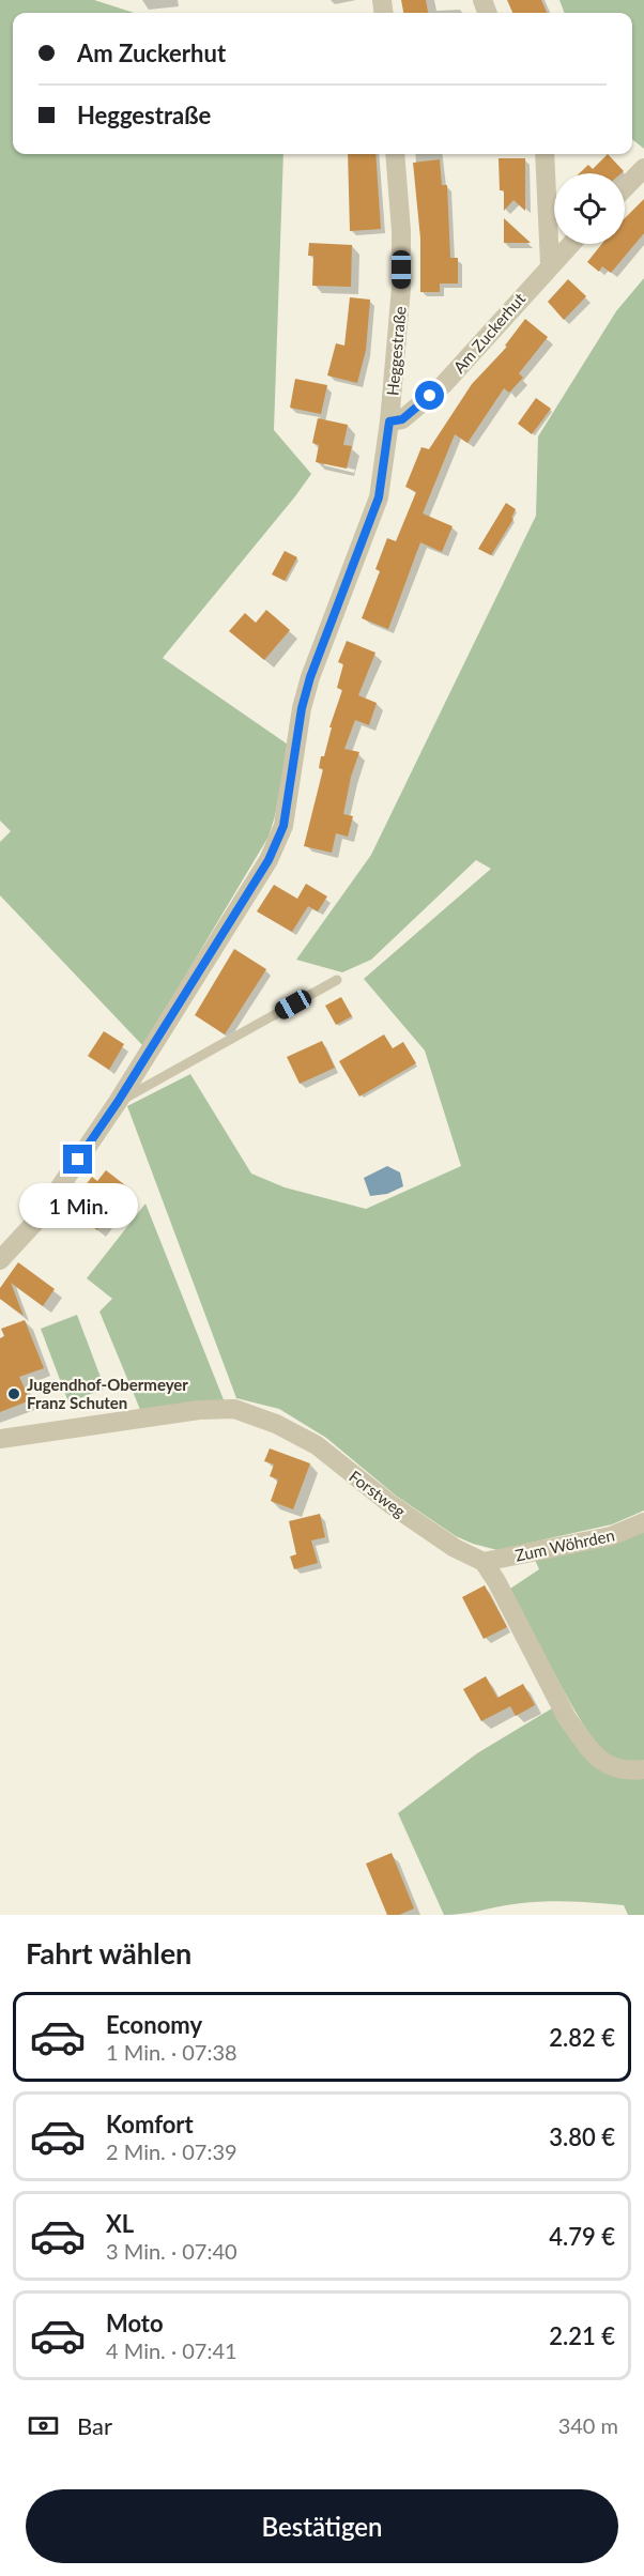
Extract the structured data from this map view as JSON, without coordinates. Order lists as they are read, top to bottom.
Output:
{
  "streets": {
    "street": [
      "Am Zuckerhut",
      "Heggestraße",
      "Forstweg",
      "Zum Wöhrden"
    ]
  },
  "crossings": [
    ["Am Zuckerhut", "Heggestraße"],
    ["Forstweg", "Zum Wöhrden"]
  ],
  "places": ["Jugendhof-Obermeyer Franz Schuten"],
  "page": {
    "banner": ["Am Zuckerhut", "Heggestraße"],
    "bubble": "1 Min.",
    "heading": "Fahrt wählen",
    "list": [
      {
        "name": "Economy",
        "note": "1 Min. · 07:38",
        "value": "2.82 €"
      },
      {
        "name": "Komfort",
        "note": "2 Min. · 07:39",
        "value": "3.80 €"
      },
      {
        "name": "XL",
        "note": "3 Min. · 07:40",
        "value": "4.79 €"
      },
      {
        "name": "Moto",
        "note": "4 Min. · 07:41",
        "value": "2.21 €"
      }
    ],
    "pay": ["Bar", "340 m"],
    "buttons": "Bestätigen"
  }
}
